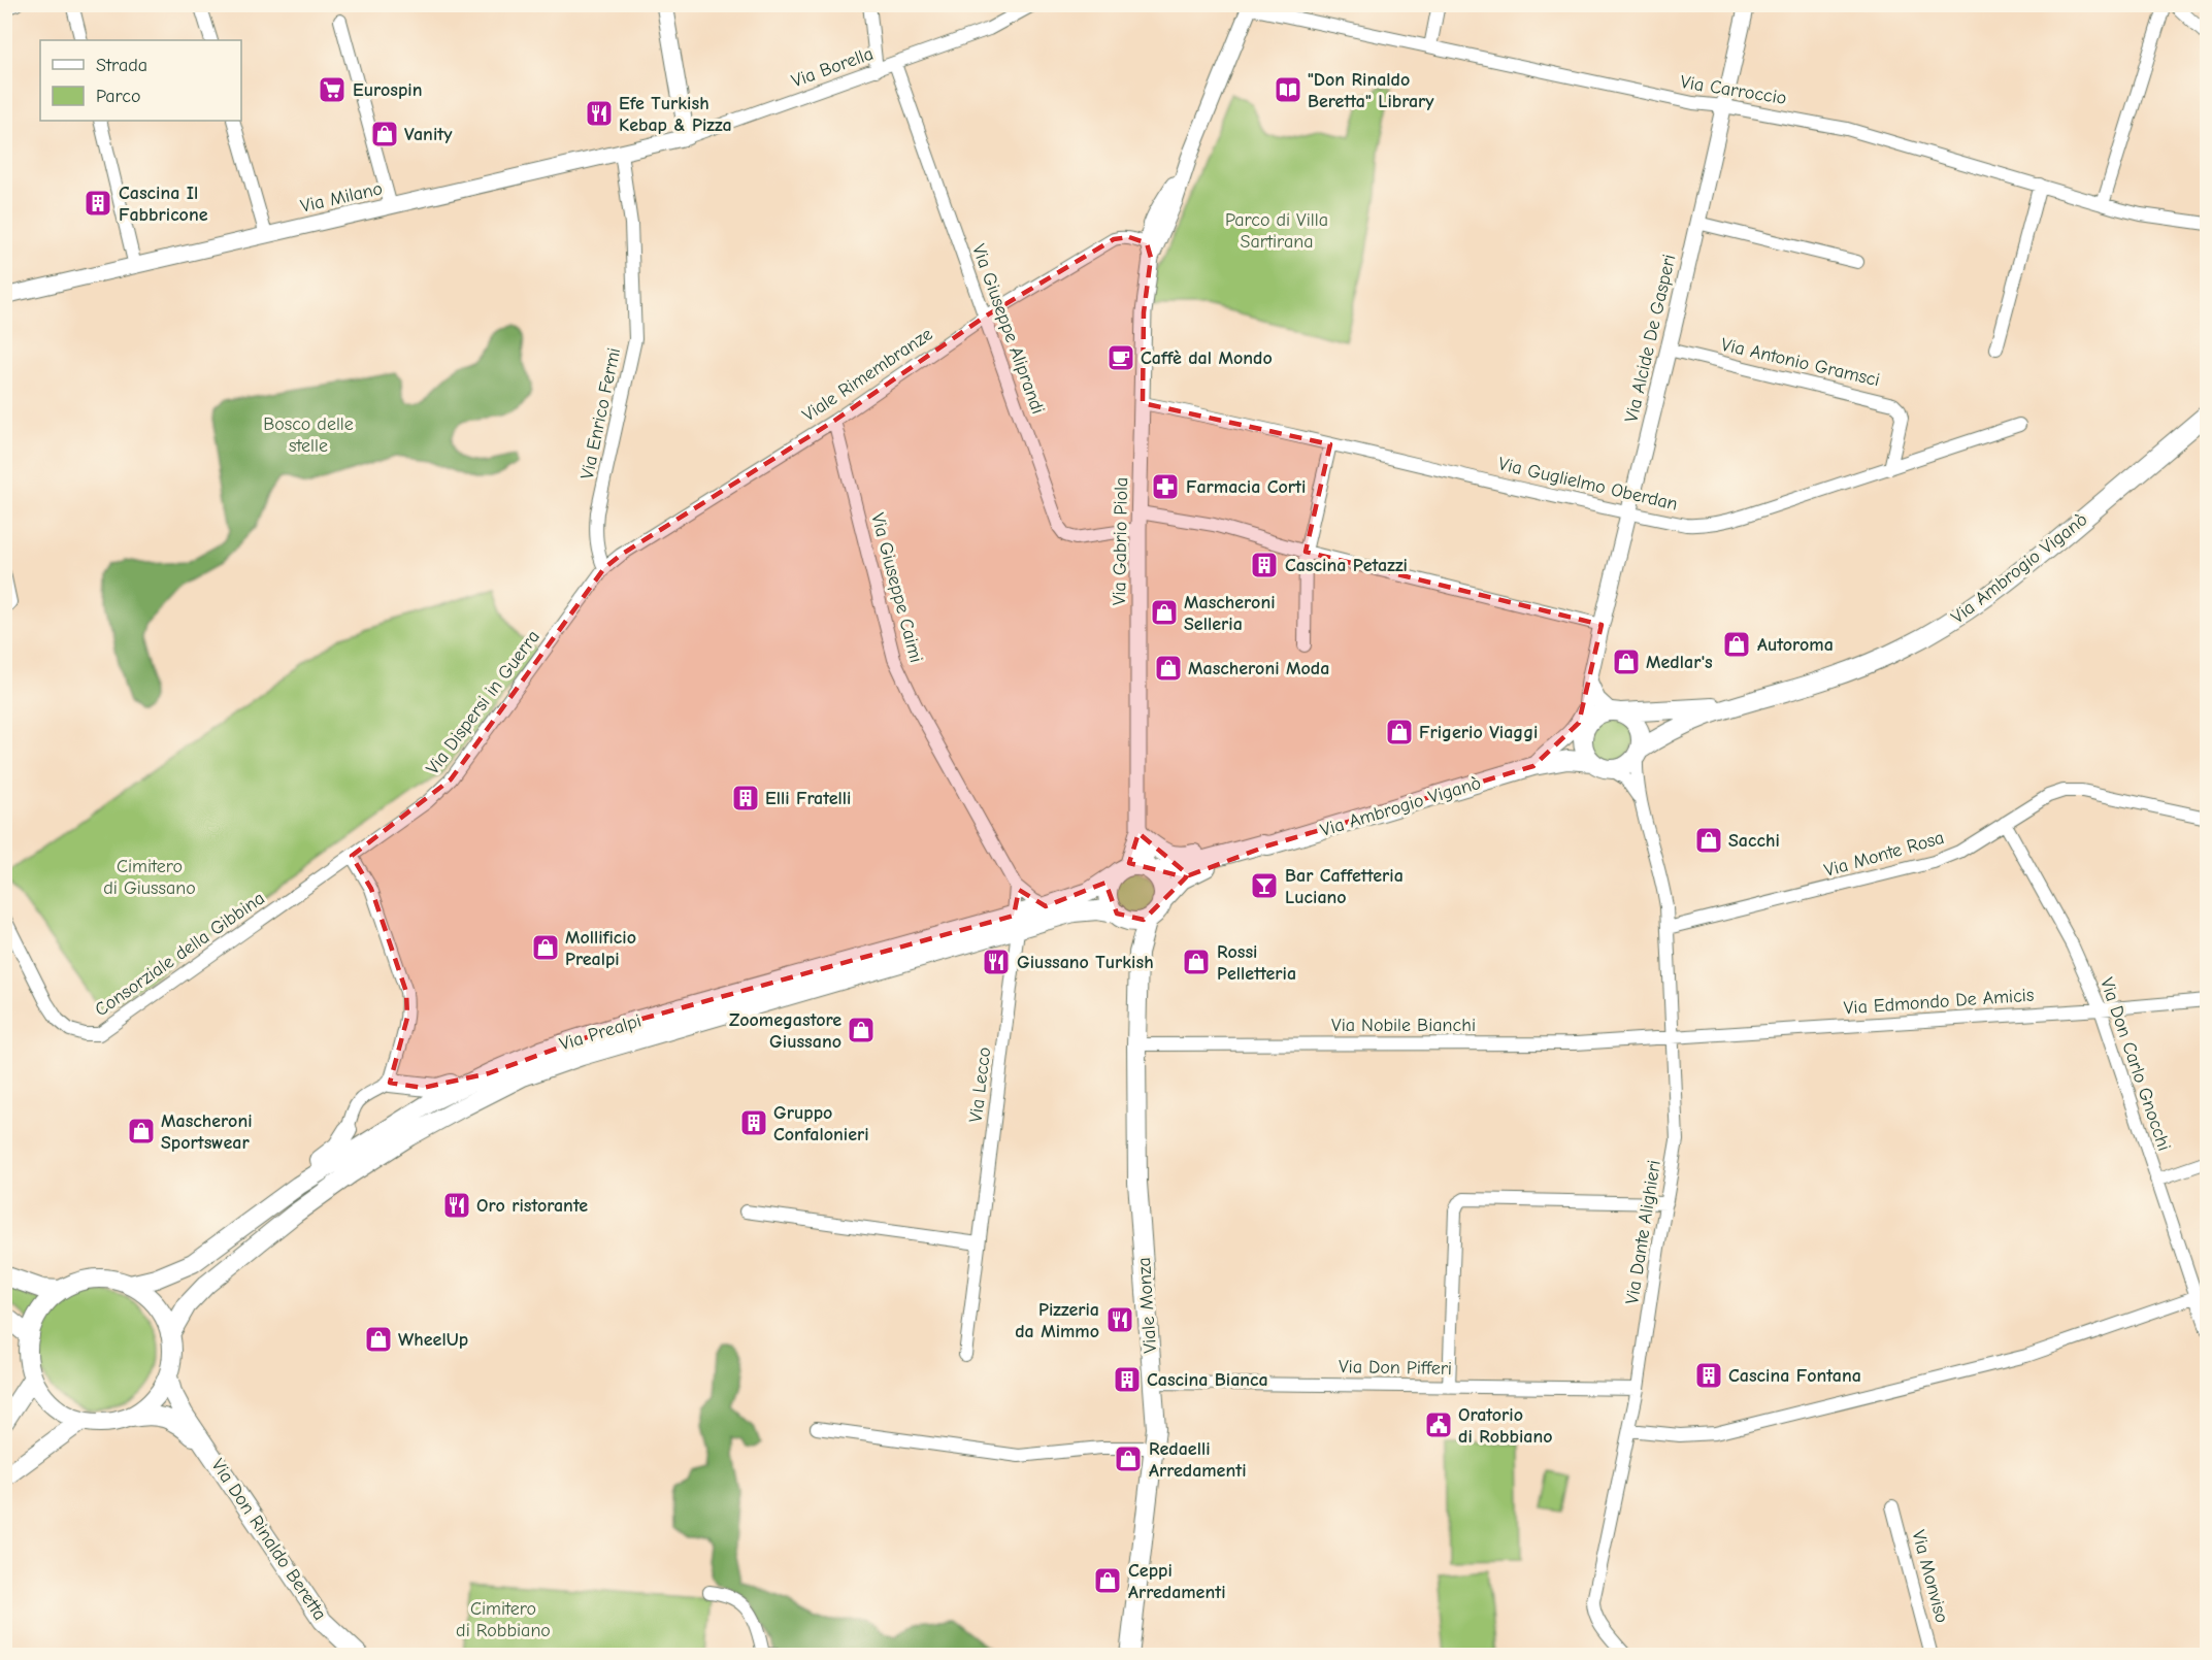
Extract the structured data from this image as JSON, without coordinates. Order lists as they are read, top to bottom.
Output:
{
  "streets": {
    "main road": [
      "Via Ambrogio Viganò",
      "Via Prealpi",
      "Viale Monza",
      "Via Don Rinaldo Beretta"
    ],
    "street": [
      "Via Borella",
      "Via Carroccio",
      "Via Milano",
      "Via Giuseppe Aliprandi",
      "Via Alcide De Gasperi",
      "Via Antonio Gramsci",
      "Viale Rimembranze",
      "Via Enrico Fermi",
      "Via Guglielmo Oberdan",
      "Via Gabrio Piola",
      "Via Giuseppe Caimi",
      "Via Dispersi in Guerra",
      "Via Monte Rosa",
      "Consorziale della Gibbina",
      "Via Edmondo De Amicis",
      "Via Nobile Bianchi",
      "Via Don Carlo Gnocchi",
      "Via Lecco",
      "Via Dante Alighieri",
      "Via Don Pifferi",
      "Via Monviso"
    ]
  },
  "crossings": [
    ["Via Borella", "Via Milano"],
    ["Via Borella", "Via Giuseppe Aliprandi"],
    ["Via Carroccio", "Via Alcide De Gasperi"],
    ["Via Milano", "Via Enrico Fermi"],
    ["Via Giuseppe Aliprandi", "Viale Rimembranze"],
    ["Via Giuseppe Aliprandi", "Via Gabrio Piola"],
    ["Via Alcide De Gasperi", "Via Antonio Gramsci"],
    ["Via Alcide De Gasperi", "Via Guglielmo Oberdan"],
    ["Via Alcide De Gasperi", "Via Ambrogio Viganò"],
    ["Via Alcide De Gasperi", "Via Dante Alighieri"],
    ["Via Antonio Gramsci", "Via Guglielmo Oberdan"],
    ["Viale Rimembranze", "Via Enrico Fermi"],
    ["Viale Rimembranze", "Via Gabrio Piola"],
    ["Viale Rimembranze", "Via Giuseppe Caimi"],
    ["Viale Rimembranze", "Via Dispersi in Guerra"],
    ["Via Enrico Fermi", "Via Dispersi in Guerra"],
    ["Via Guglielmo Oberdan", "Via Gabrio Piola"],
    ["Via Gabrio Piola", "Via Ambrogio Viganò"],
    ["Via Gabrio Piola", "Via Prealpi"],
    ["Via Gabrio Piola", "Viale Monza"],
    ["Via Ambrogio Viganò", "Via Prealpi"],
    ["Via Ambrogio Viganò", "Via Dante Alighieri"],
    ["Via Ambrogio Viganò", "Viale Monza"],
    ["Via Giuseppe Caimi", "Via Lecco"],
    ["Via Dispersi in Guerra", "Consorziale della Gibbina"],
    ["Via Monte Rosa", "Via Don Carlo Gnocchi"],
    ["Via Monte Rosa", "Via Dante Alighieri"],
    ["Via Edmondo De Amicis", "Via Nobile Bianchi"],
    ["Via Edmondo De Amicis", "Via Don Carlo Gnocchi"],
    ["Via Edmondo De Amicis", "Via Dante Alighieri"],
    ["Via Nobile Bianchi", "Via Dante Alighieri"],
    ["Via Nobile Bianchi", "Viale Monza"],
    ["Via Prealpi", "Via Lecco"],
    ["Via Prealpi", "Viale Monza"],
    ["Via Prealpi", "Via Don Rinaldo Beretta"],
    ["Via Dante Alighieri", "Via Don Pifferi"],
    ["Viale Monza", "Via Don Pifferi"]
  ],
  "parks": [
    "Parco di Villa Sartirana",
    "Bosco delle stelle",
    "Cimitero di Giussano",
    "Cimitero di Robbiano"
  ],
  "places": {
    "supermarket": ["Eurospin"],
    "library": ["\"Don Rinaldo Beretta\" Library"],
    "restaurant": [
      "Efe Turkish Kebap & Pizza",
      "Giussano Turkish",
      "Oro ristorante",
      "Pizzeria da Mimmo"
    ],
    "shop": [
      "Vanity",
      "Mascheroni Selleria",
      "Autoroma",
      "Medlar's",
      "Mascheroni Moda",
      "Frigerio Viaggi",
      "Sacchi",
      "Mollificio Prealpi",
      "Rossi Pelletteria",
      "Zoomegastore Giussano",
      "Mascheroni Sportswear",
      "WheelUp",
      "Redaelli Arredamenti",
      "Ceppi Arredamenti"
    ],
    "building": [
      "Cascina Il Fabbricone",
      "Cascina Petazzi",
      "Elli Fratelli",
      "Gruppo Confalonieri",
      "Cascina Fontana",
      "Cascina Bianca"
    ],
    "cafe": ["Caffè dal Mondo"],
    "pharmacy": ["Farmacia Corti"],
    "bar": ["Bar Caffetteria Luciano"],
    "public building": ["Oratorio di Robbiano"]
  },
  "legend": ["Strada", "Parco"]
}
